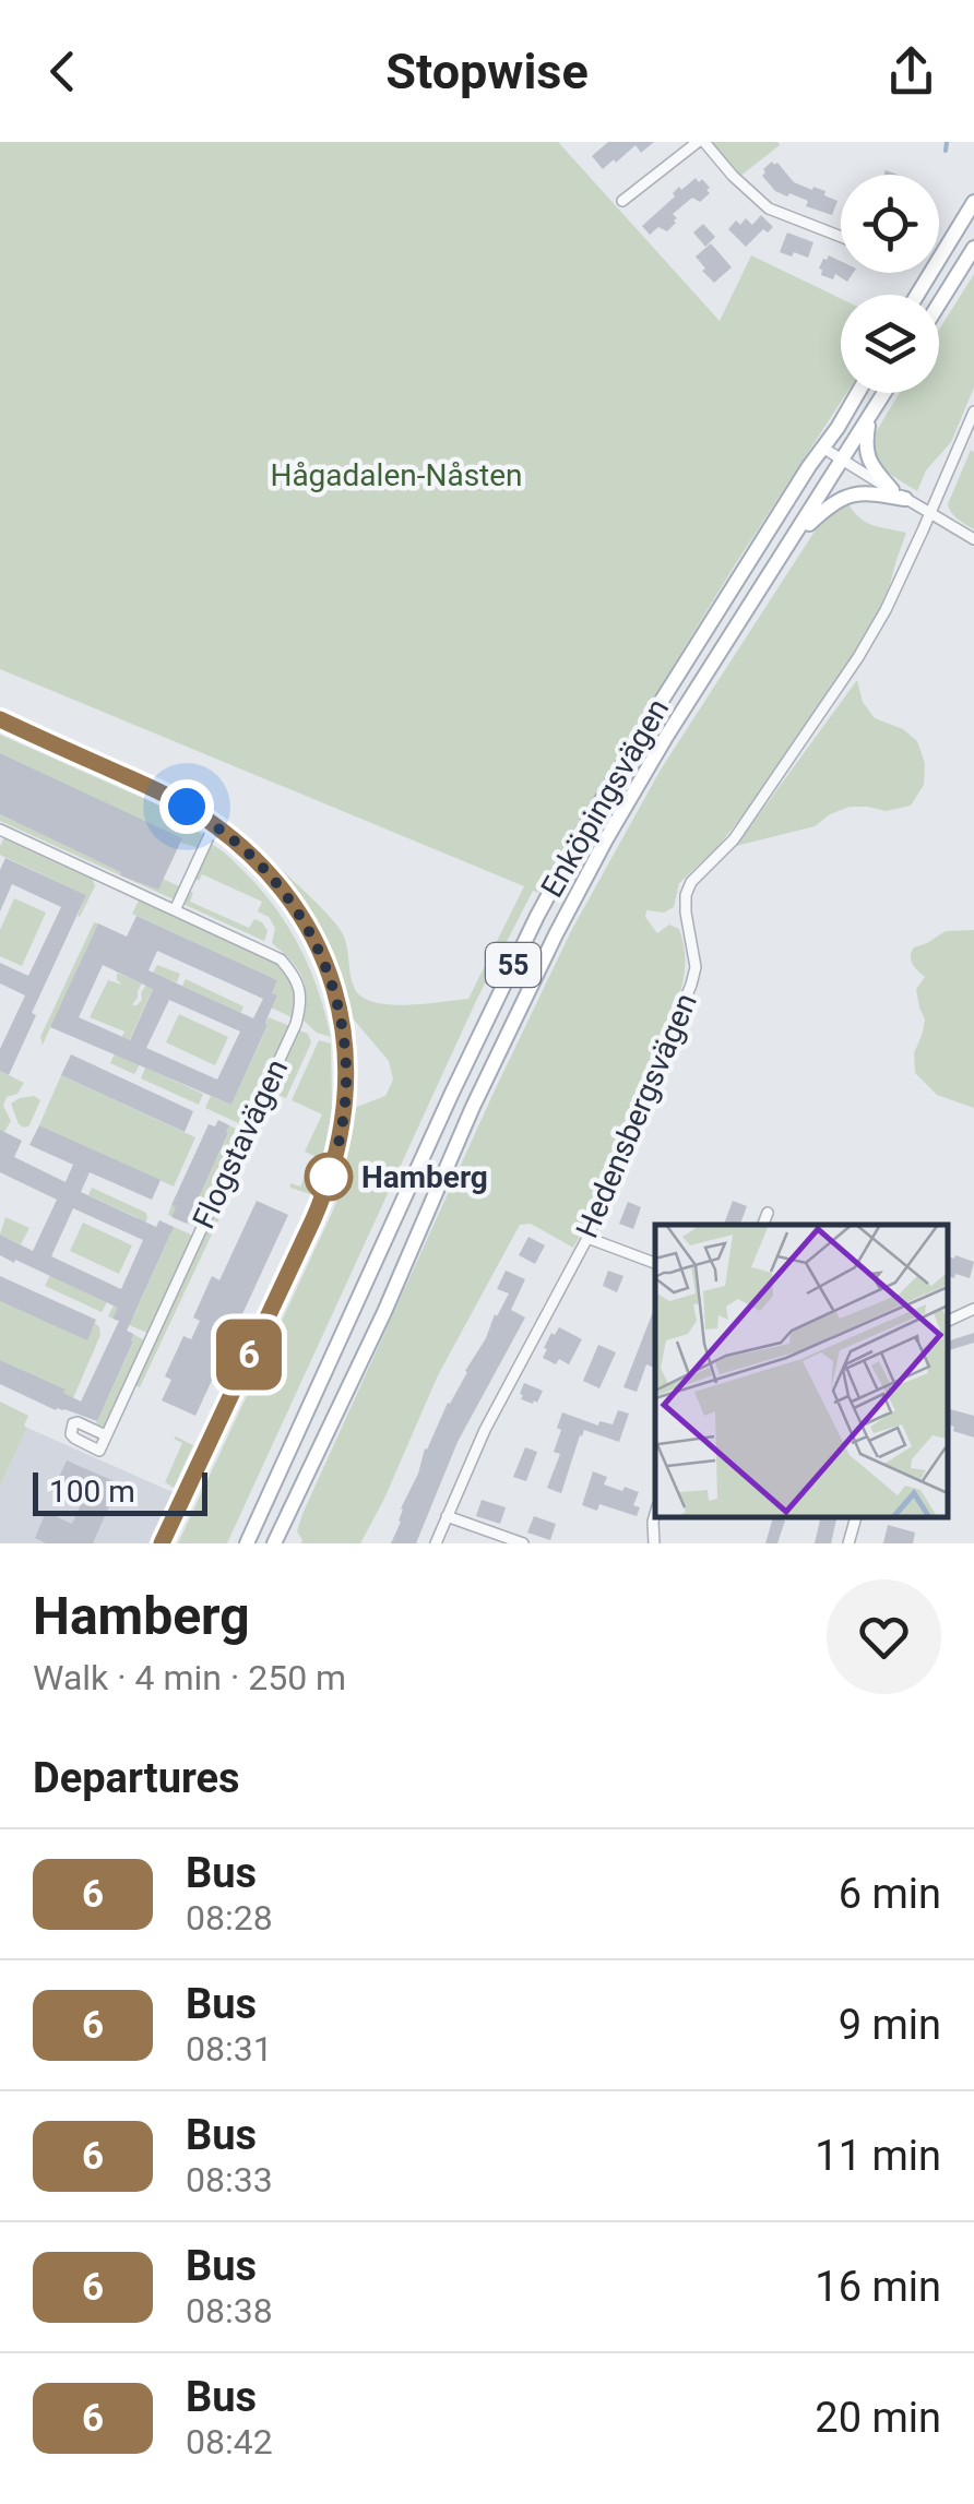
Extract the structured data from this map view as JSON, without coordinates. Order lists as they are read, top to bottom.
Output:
{
  "streets": {
    "main road": ["Enköpingsvägen", "55"],
    "street": ["Hedensbergsvägen", "Flogstavägen"]
  },
  "parks": ["Hågadalen-Nåsten"],
  "places": ["Hamberg"],
  "lines": ["bus line 6"],
  "scale_bar": "100 m",
  "page": {
    "header": "Stopwise",
    "on_map": "6",
    "scale": "100 m",
    "heading": [
      ["Hamberg", "Walk · 4 min · 250 m"],
      "Departures"
    ],
    "list": [
      {
        "mark": "6",
        "name": "Bus",
        "note": "08:28",
        "value": "6 min"
      },
      {
        "mark": "6",
        "name": "Bus",
        "note": "08:31",
        "value": "9 min"
      },
      {
        "mark": "6",
        "name": "Bus",
        "note": "08:33",
        "value": "11 min"
      },
      {
        "mark": "6",
        "name": "Bus",
        "note": "08:38",
        "value": "16 min"
      },
      {
        "mark": "6",
        "name": "Bus",
        "note": "08:42",
        "value": "20 min"
      }
    ]
  }
}
